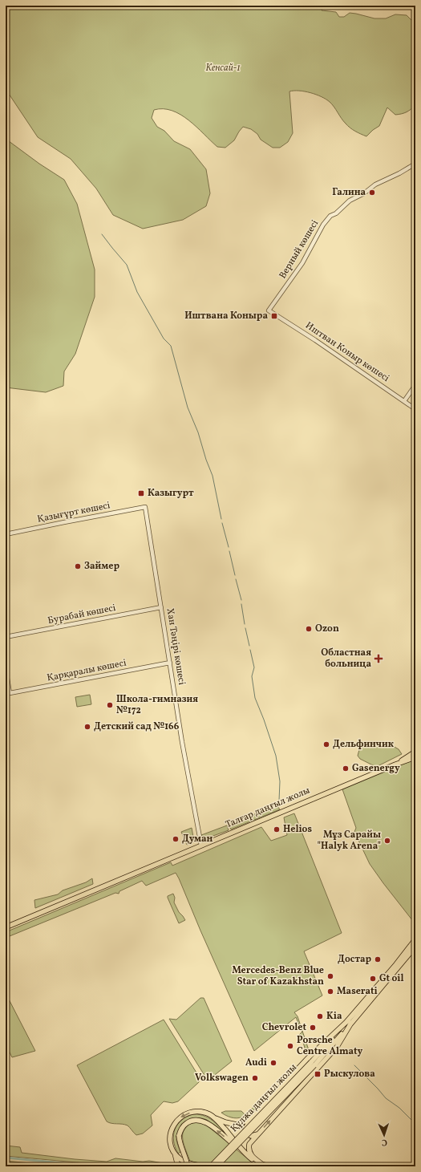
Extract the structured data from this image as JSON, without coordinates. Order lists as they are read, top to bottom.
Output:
{
  "streets": {
    "main road": ["Талғар даңғыл жолы", "Құлжа даңғыл жолы"],
    "street": [
      "Верный көшесі",
      "Иштван Коныр көшесі",
      "Қазығұрт көшесі",
      "Бурабай көшесі",
      "Хан Тәңірі көшесі",
      "Қарқаралы көшесі"
    ]
  },
  "crossings": [
    ["Верный көшесі", "Иштван Коныр көшесі"],
    ["Қазығұрт көшесі", "Хан Тәңірі көшесі"],
    ["Бурабай көшесі", "Хан Тәңірі көшесі"],
    ["Хан Тәңірі көшесі", "Қарқаралы көшесі"],
    ["Хан Тәңірі көшесі", "Талғар даңғыл жолы"]
  ],
  "parks": ["Кенсай-1"],
  "places": {
    "other": [
      "Галина",
      "Займер",
      "Ozon",
      "Школа-гимназия №172",
      "Детский сад №166",
      "Дельфинчик",
      "Gasenergy",
      "Helios",
      "Думан",
      "Мұз Сарайы \"Halyk Arena\"",
      "Достар",
      "Mercedes-Benz Blue Star of Kazakhstan",
      "Gt oil",
      "Maserati",
      "Kia",
      "Chevrolet",
      "Porsche Centre Almaty",
      "Audi",
      "Volkswagen"
    ],
    "transit": ["Иштвана Коныра", "Казыгурт", "Рыскулова"],
    "health": ["Областная больница"]
  },
  "north": "bottom"
}
